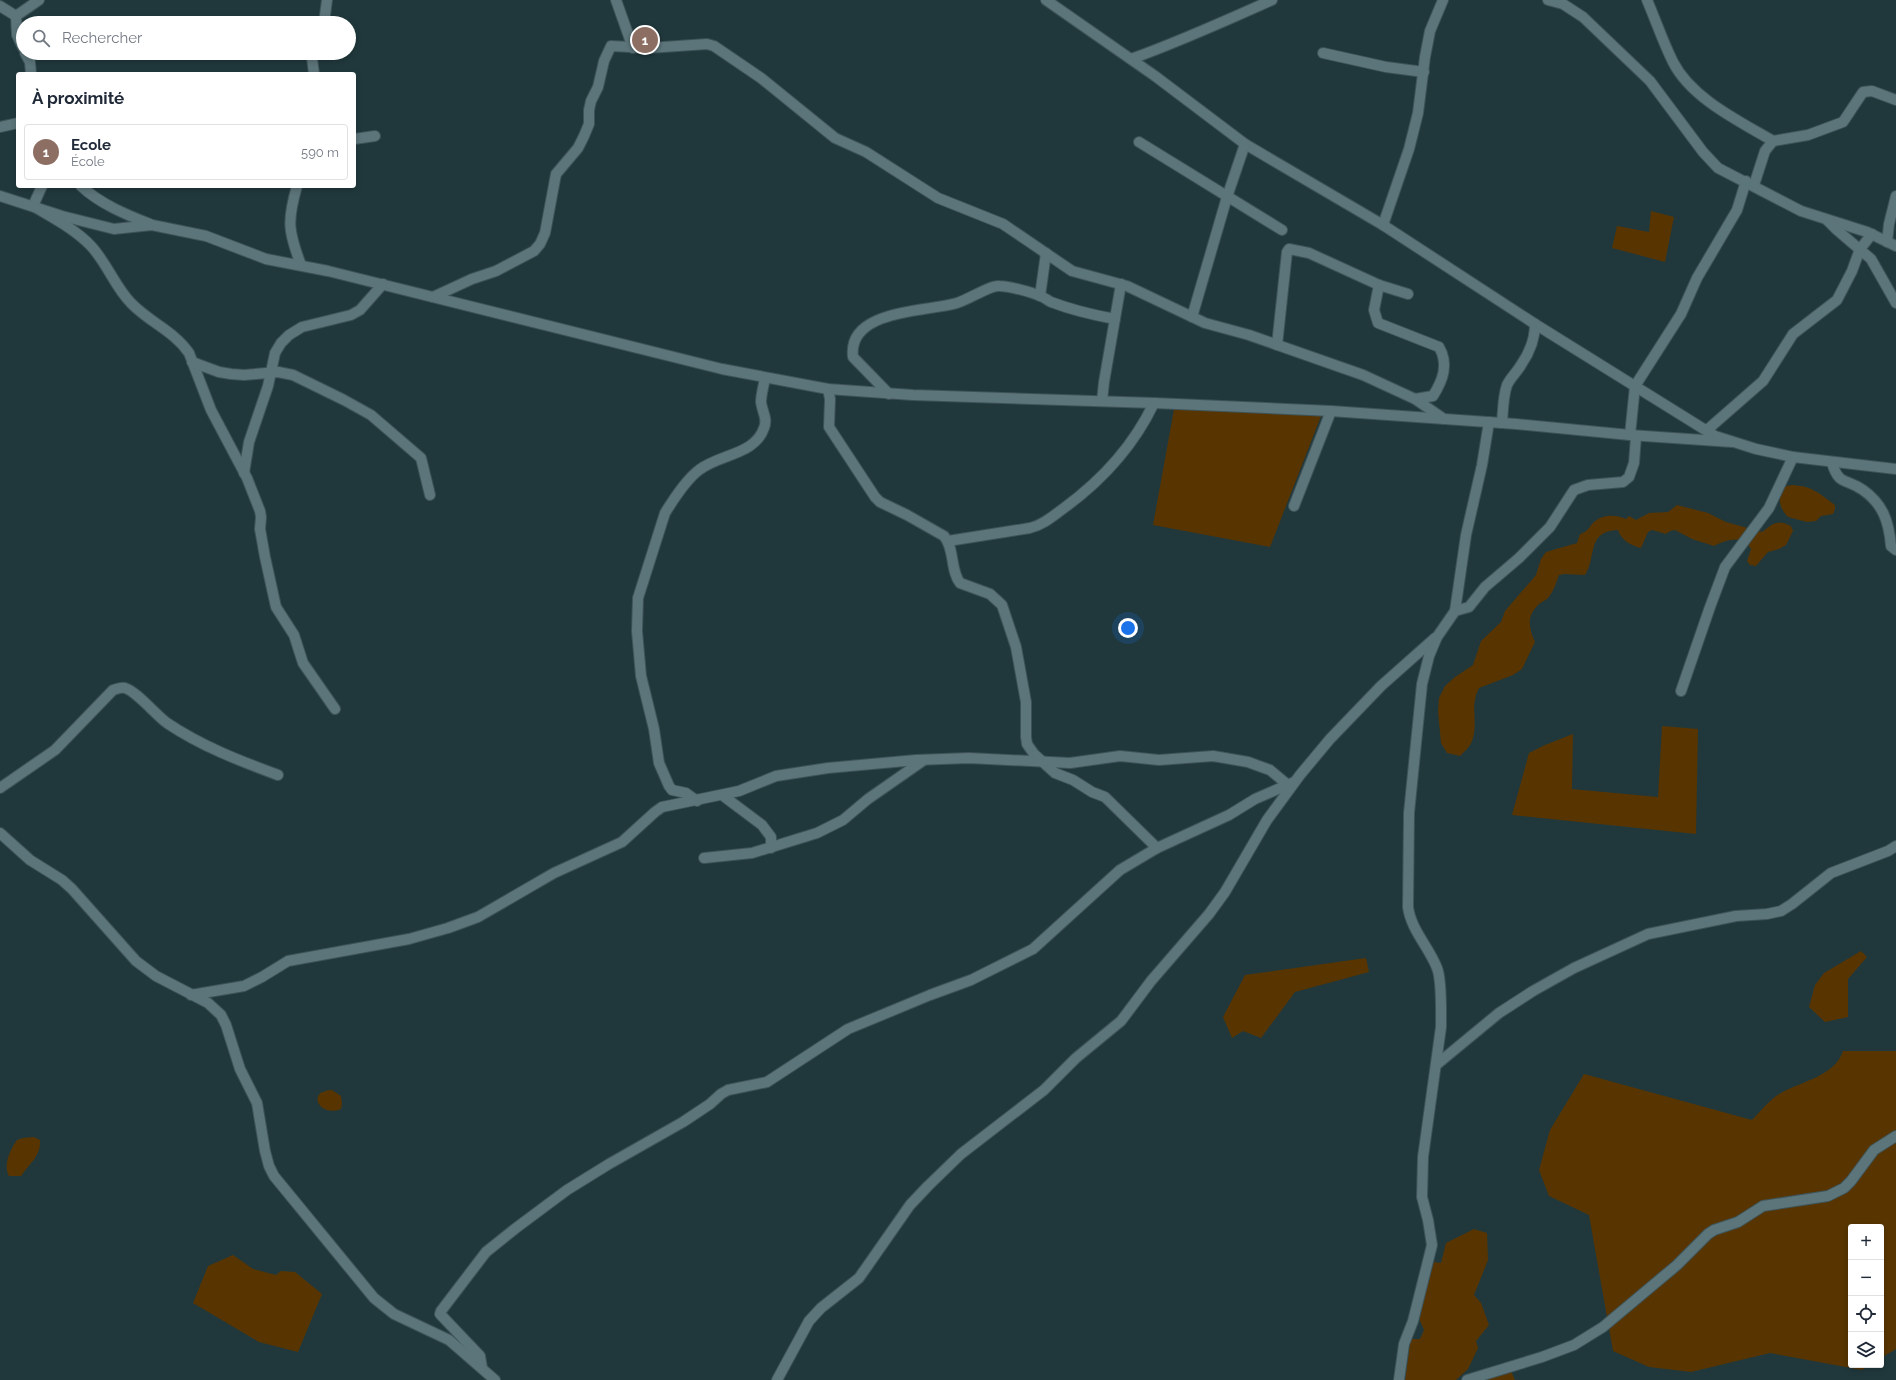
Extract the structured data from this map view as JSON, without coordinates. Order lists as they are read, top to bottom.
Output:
{
  "page": {
    "search": "Rechercher",
    "pins": "1",
    "heading": "À proximité",
    "list": [
      {
        "mark": "1",
        "name": "Ecole",
        "note": "École",
        "value": "590 m"
      }
    ],
    "map_buttons": ["+", "−"]
  }
}
